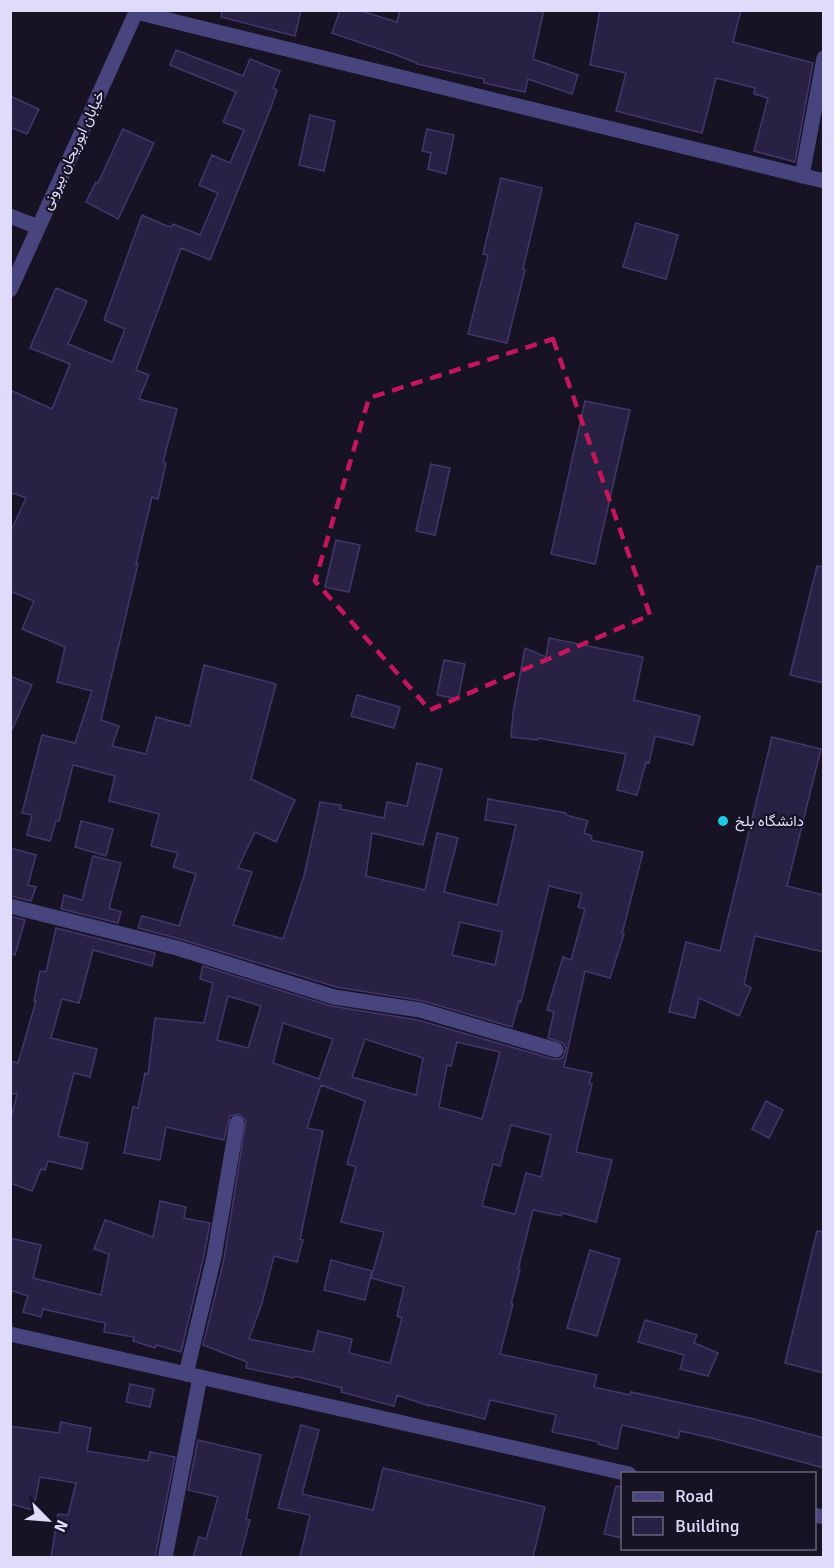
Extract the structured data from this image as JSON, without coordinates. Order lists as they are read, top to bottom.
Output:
{
  "streets": {
    "street": ["خیابان ابوریحان بیرونی"]
  },
  "places": ["دانشگاه بلخ"],
  "legend": ["Road", "Building"],
  "north": "bottom right"
}
